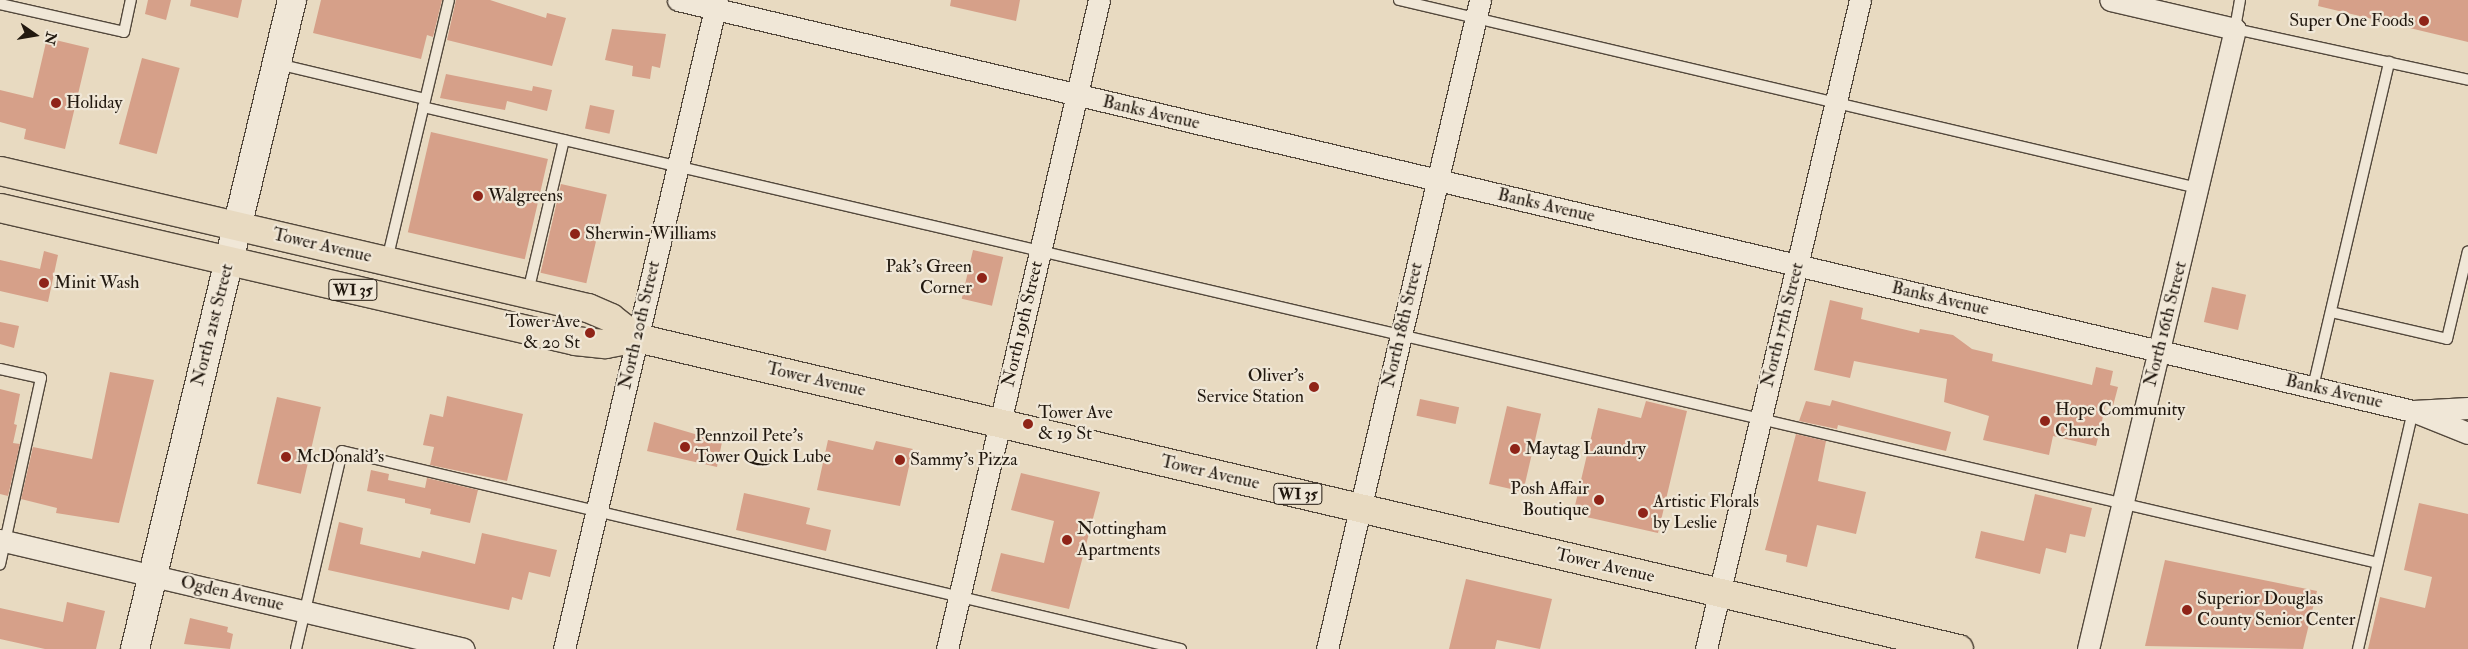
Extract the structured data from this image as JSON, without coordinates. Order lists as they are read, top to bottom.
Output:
{
  "streets": {
    "main road": ["Tower Avenue", "WI 35"],
    "street": [
      "Banks Avenue",
      "North 19th Street",
      "North 16th Street",
      "North 21st Street",
      "North 20th Street",
      "North 18th Street",
      "North 17th Street",
      "Ogden Avenue"
    ]
  },
  "crossings": [
    ["Banks Avenue", "North 19th Street"],
    ["Banks Avenue", "North 16th Street"],
    ["Banks Avenue", "North 20th Street"],
    ["Banks Avenue", "North 18th Street"],
    ["Banks Avenue", "North 17th Street"],
    ["Tower Avenue", "North 19th Street"],
    ["Tower Avenue", "North 21st Street"],
    ["Tower Avenue", "North 20th Street"],
    ["Tower Avenue", "North 18th Street"],
    ["Tower Avenue", "North 17th Street"],
    ["North 21st Street", "Ogden Avenue"]
  ],
  "places": [
    "Super One Foods",
    "Holiday",
    "Walgreens",
    "Sherwin-Williams",
    "Pak's Green Corner",
    "Minit Wash",
    "Tower Ave & 20 St",
    "Oliver's Service Station",
    "Hope Community Church",
    "Tower Ave & 19 St",
    "Pennzoil Pete's Tower Quick Lube",
    "Maytag Laundry",
    "McDonald's",
    "Sammy's Pizza",
    "Posh Affair Boutique",
    "Artistic Florals by Leslie",
    "Nottingham Apartments",
    "Superior Douglas County Senior Center"
  ],
  "north": "right"
}
